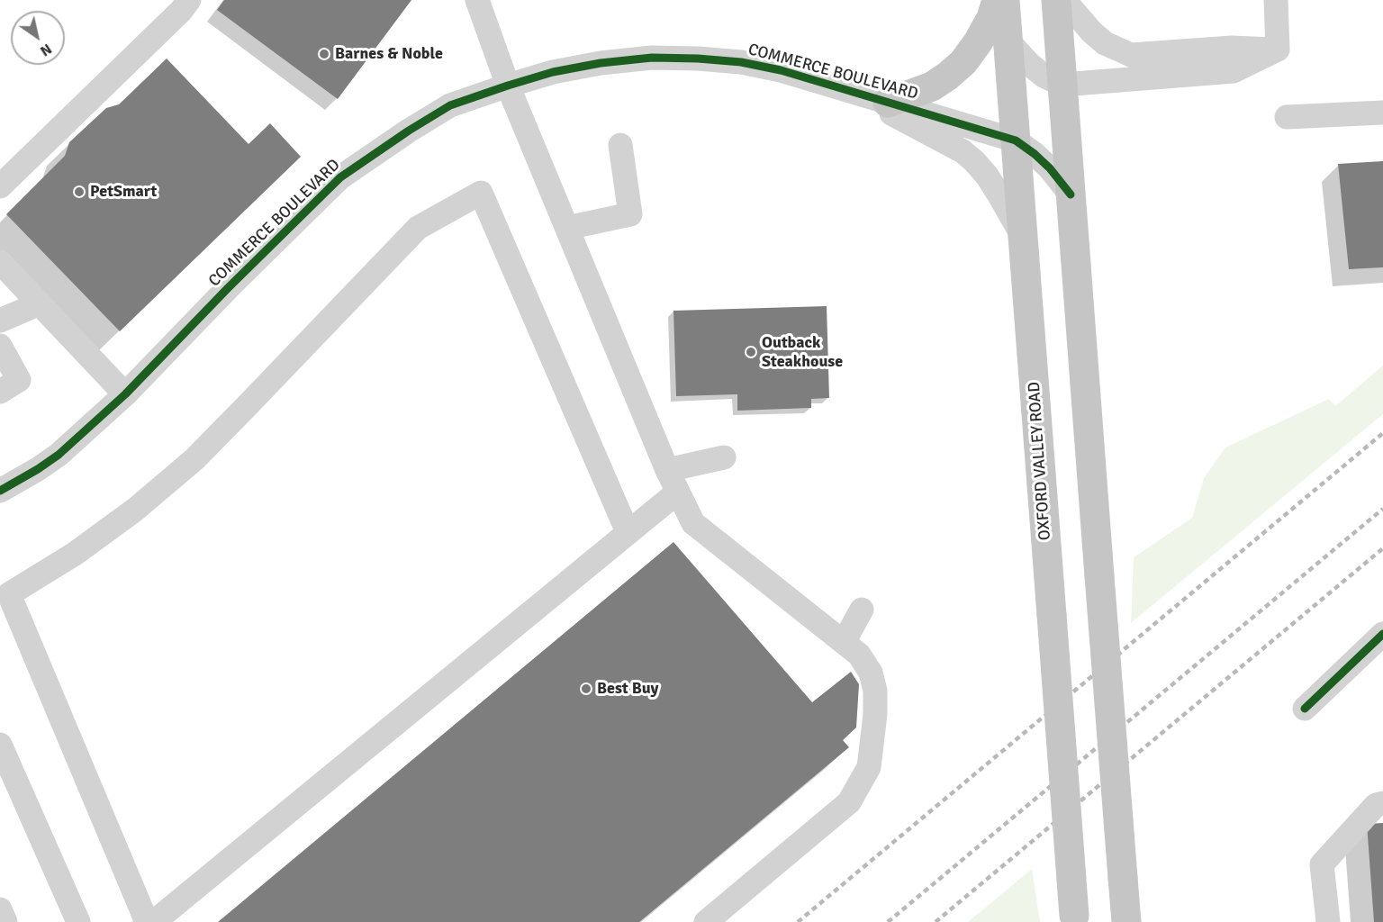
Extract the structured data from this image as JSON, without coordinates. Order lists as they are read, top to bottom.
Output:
{
  "streets": {
    "main road": ["OXFORD VALLEY ROAD"],
    "street": ["COMMERCE BOULEVARD"]
  },
  "crossings": [
    ["COMMERCE BOULEVARD", "OXFORD VALLEY ROAD"]
  ],
  "places": [
    "Barnes & Noble",
    "PetSmart",
    "Outback Steakhouse",
    "Best Buy"
  ],
  "north": "bottom right"
}
